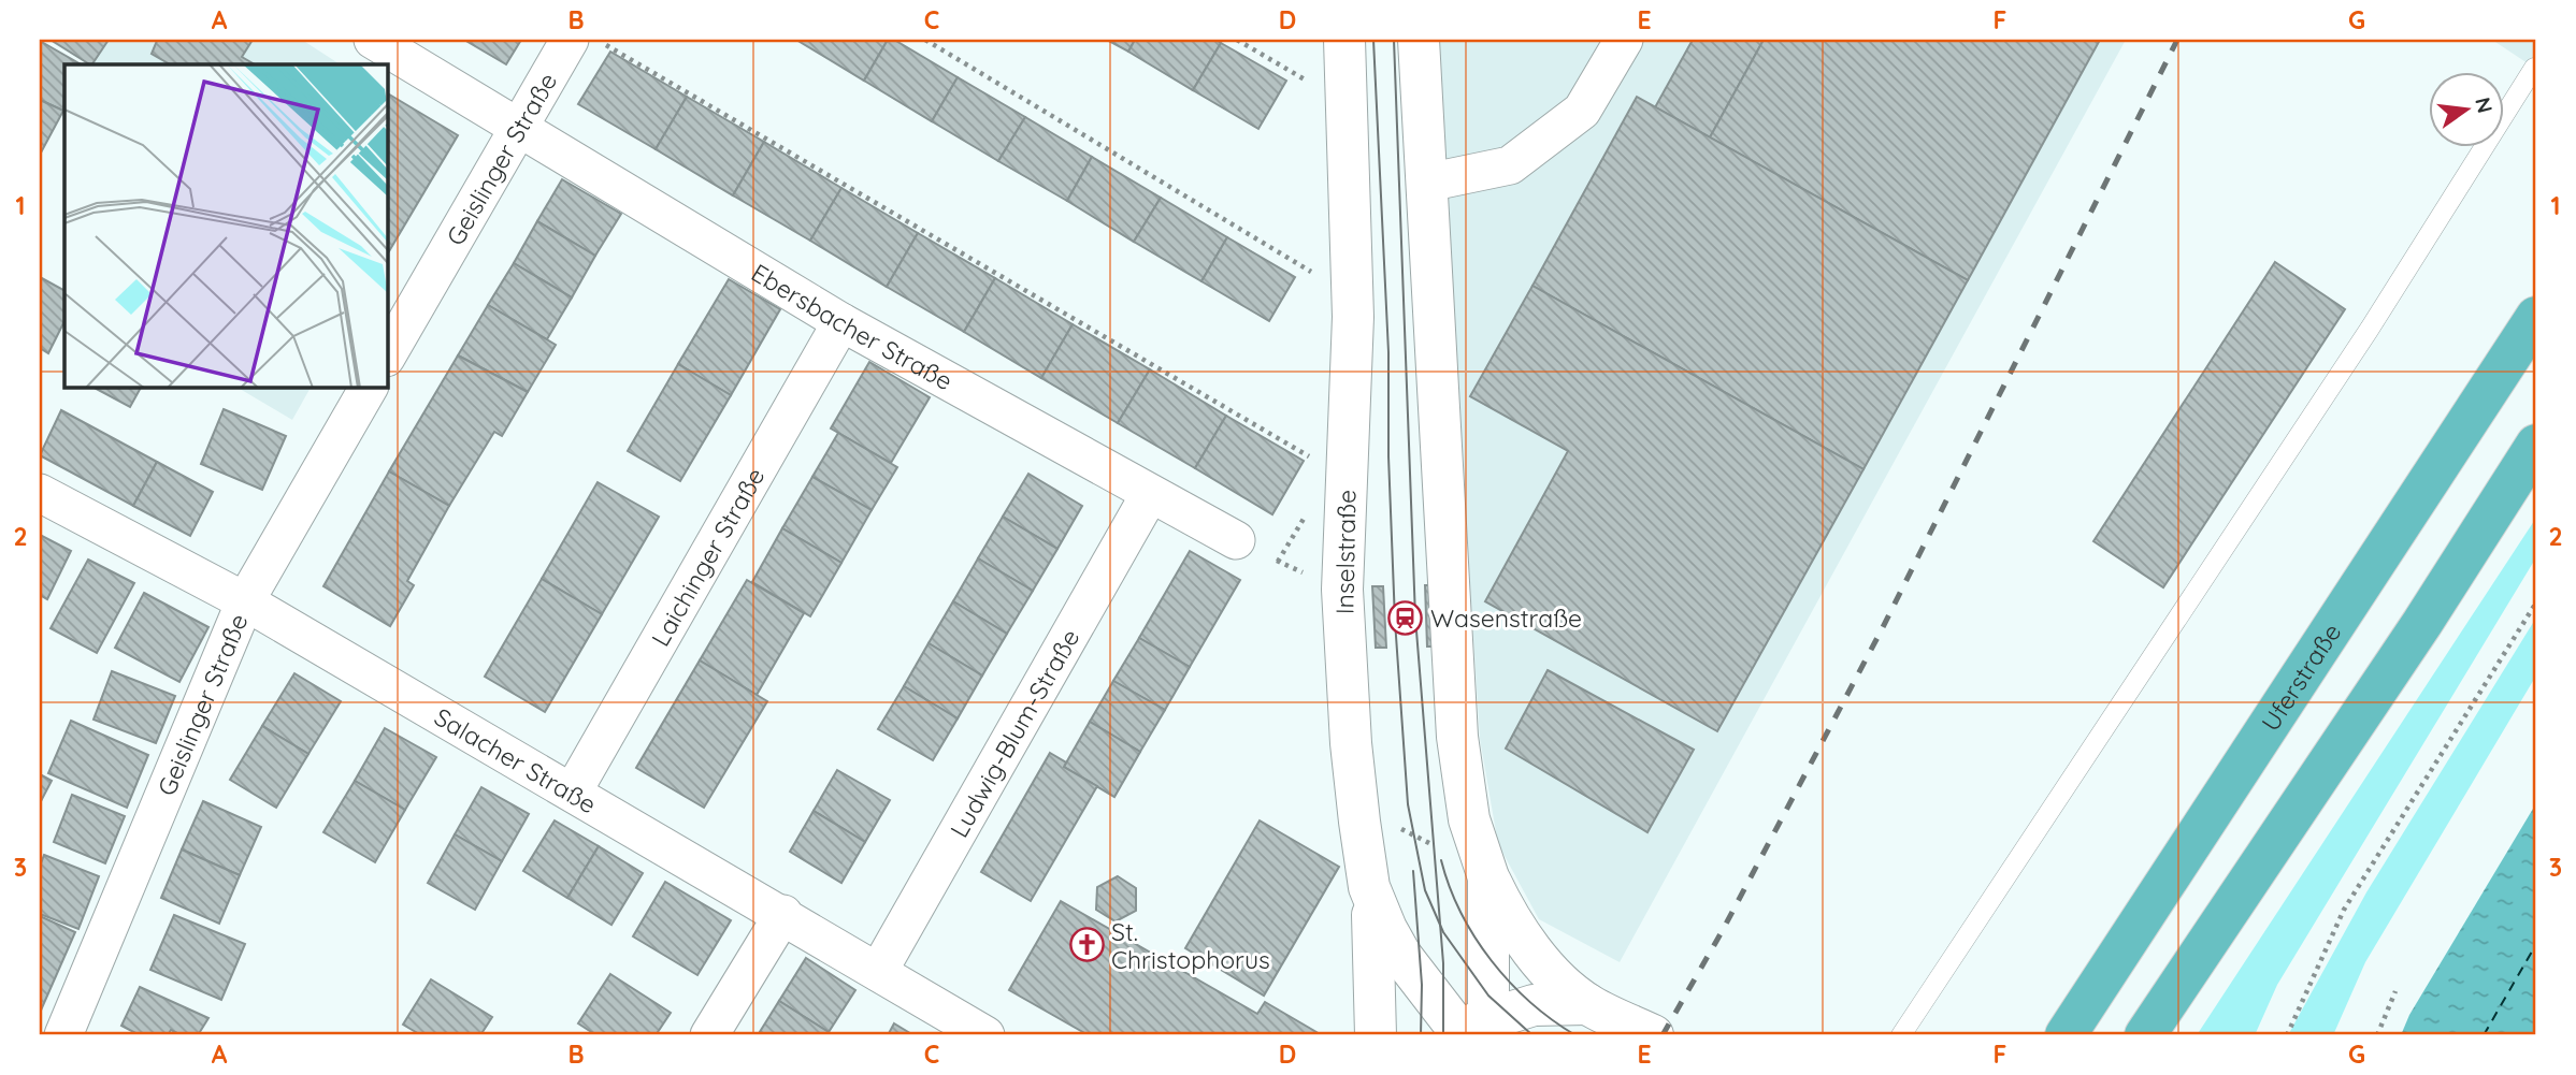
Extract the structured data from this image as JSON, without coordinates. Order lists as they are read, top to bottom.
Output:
{
  "streets": {
    "highway": ["Uferstraße"],
    "street": [
      "Geislinger Straße",
      "Ebersbacher Straße",
      "Inselstraße",
      "Laichinger Straße",
      "Ludwig-Blum-Straße",
      "Salacher Straße"
    ]
  },
  "crossings": [
    ["Geislinger Straße", "Ebersbacher Straße"],
    ["Geislinger Straße", "Salacher Straße"],
    ["Ebersbacher Straße", "Laichinger Straße"],
    ["Ebersbacher Straße", "Ludwig-Blum-Straße"],
    ["Laichinger Straße", "Salacher Straße"],
    ["Ludwig-Blum-Straße", "Salacher Straße"]
  ],
  "places": {
    "station": ["Wasenstraße"],
    "church": ["St. Christophorus"]
  },
  "north": "right",
  "grid": {
    "columns": [
      "A",
      "B",
      "C",
      "D",
      "E",
      "F",
      "G"
    ],
    "rows": ["1", "2", "3"]
  }
}
